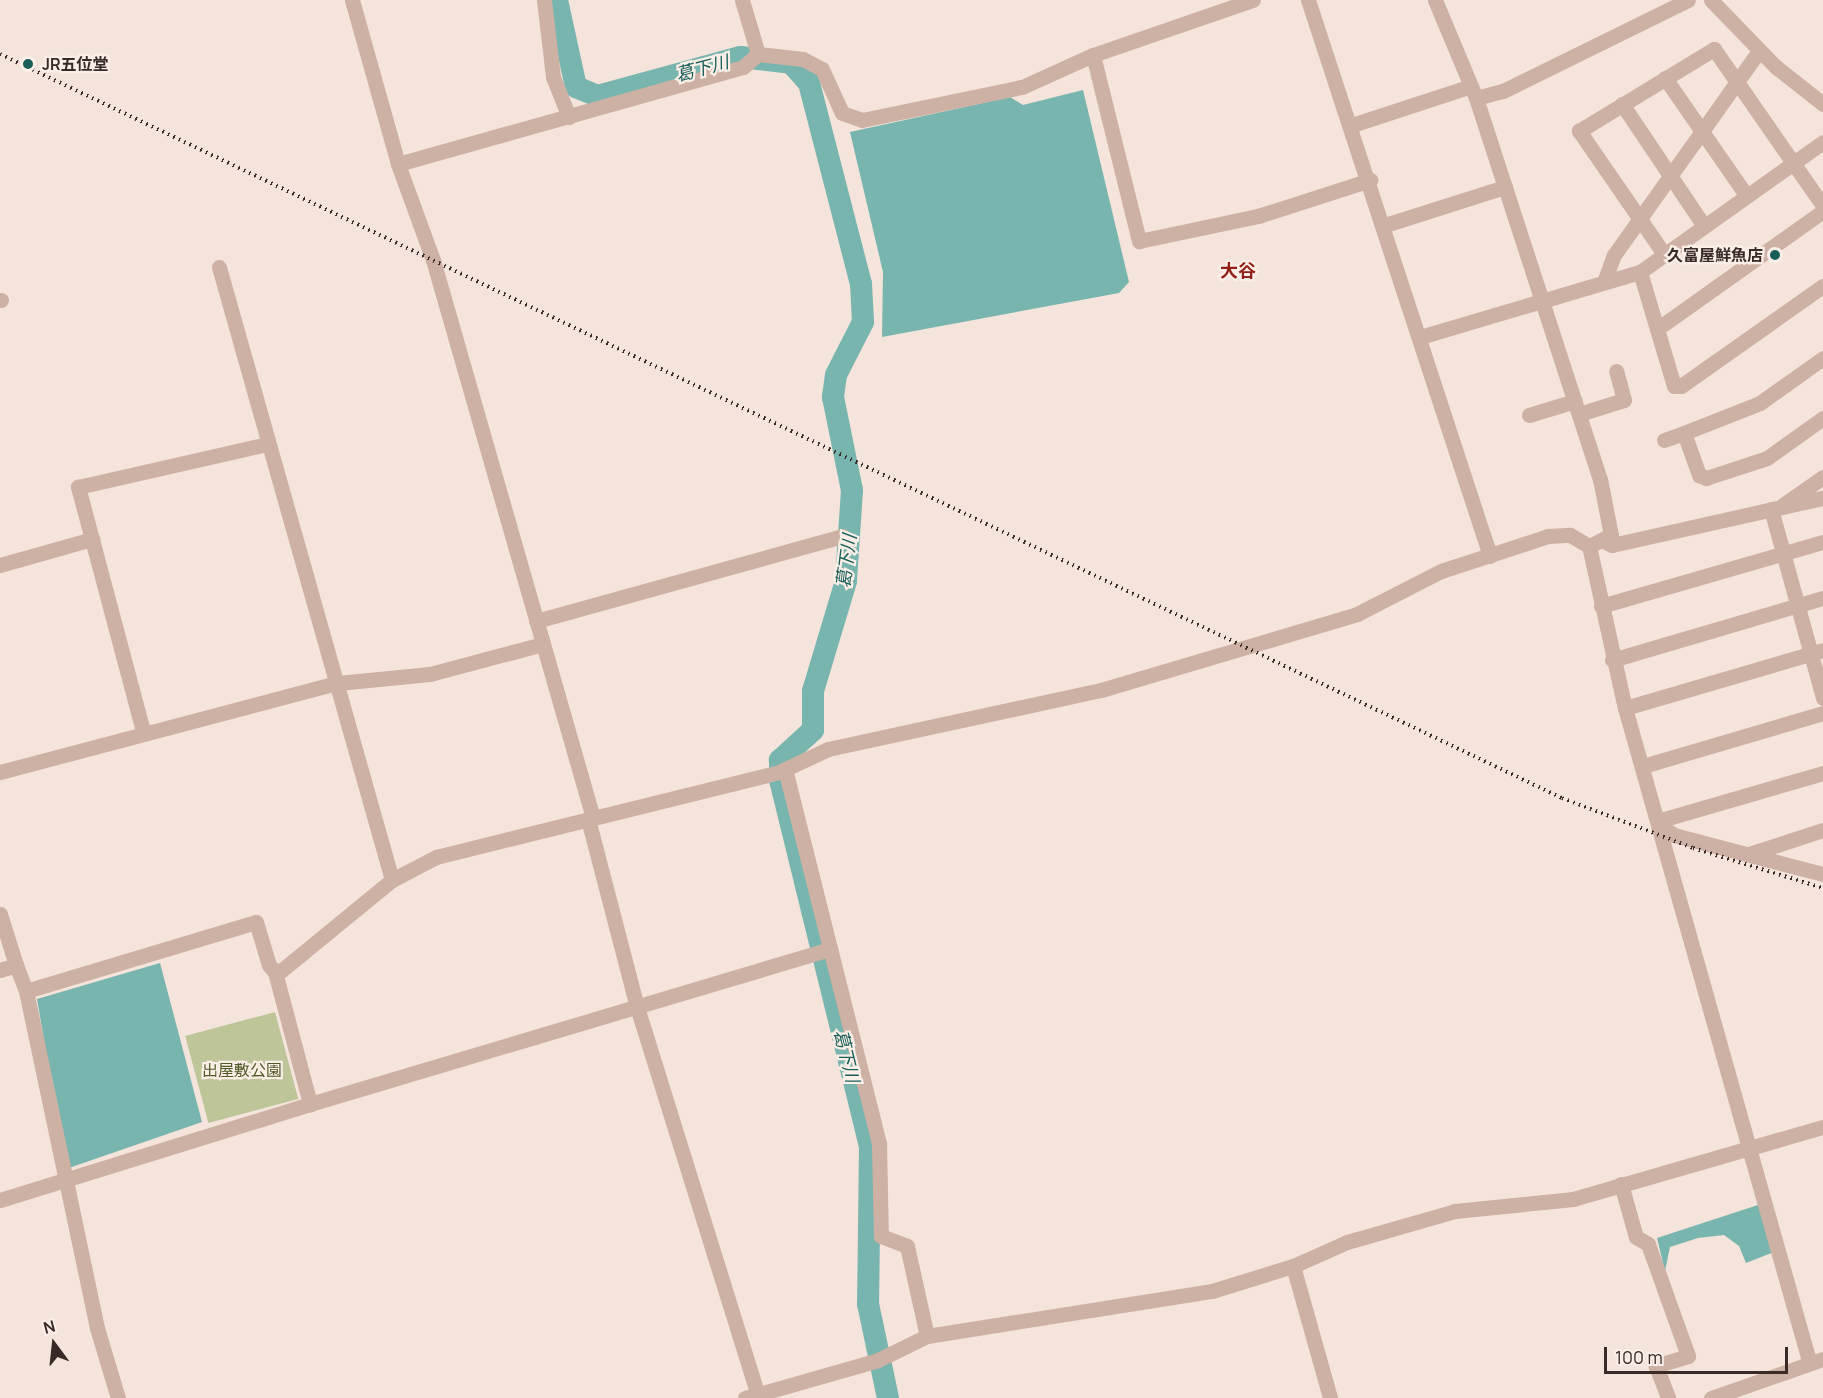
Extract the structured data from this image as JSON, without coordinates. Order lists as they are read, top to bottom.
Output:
{
  "districts": ["大谷"],
  "water": ["葛下川"],
  "parks": ["出屋敷公園"],
  "places": ["JR五位堂", "久富屋鮮魚店"],
  "scale_bar": "100 m",
  "north": "top"
}
